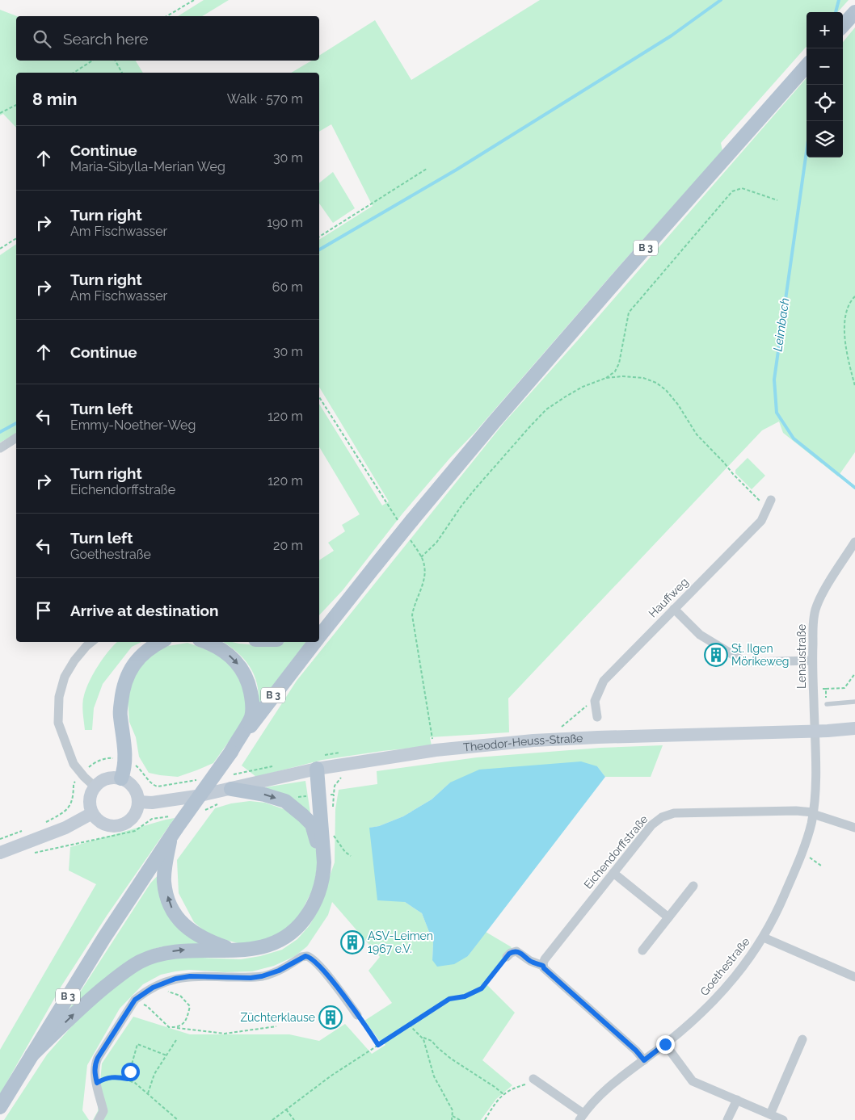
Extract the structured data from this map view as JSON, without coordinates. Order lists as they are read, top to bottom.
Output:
{
  "streets": {
    "main road": ["B 3"],
    "street": [
      "Hauffweg",
      "Lenaustraße",
      "Theodor-Heuss-Straße",
      "Eichendorffstraße",
      "Goethestraße"
    ]
  },
  "crossings": [
    ["Lenaustraße", "Theodor-Heuss-Straße"],
    ["Lenaustraße", "Goethestraße"],
    ["Theodor-Heuss-Straße", "Goethestraße"],
    ["Eichendorffstraße", "Goethestraße"]
  ],
  "water": ["Leimbach"],
  "places": {
    "building": ["St. Ilgen Mörikeweg", "ASV-Leimen 1967 e.V.", "Züchterklause"]
  },
  "page": {
    "map_buttons": ["+", "−"],
    "search": "Search here",
    "heading": ["8 min", "Walk · 570 m"],
    "list": [
      ["Continue", "Maria-Sibylla-Merian Weg", "30 m"],
      ["Turn right", "Am Fischwasser", "190 m"],
      ["Turn right", "Am Fischwasser", "60 m"],
      ["Continue", "30 m"],
      ["Turn left", "Emmy-Noether-Weg", "120 m"],
      ["Turn right", "Eichendorffstraße", "120 m"],
      ["Turn left", "Goethestraße", "20 m"],
      "Arrive at destination"
    ]
  }
}
